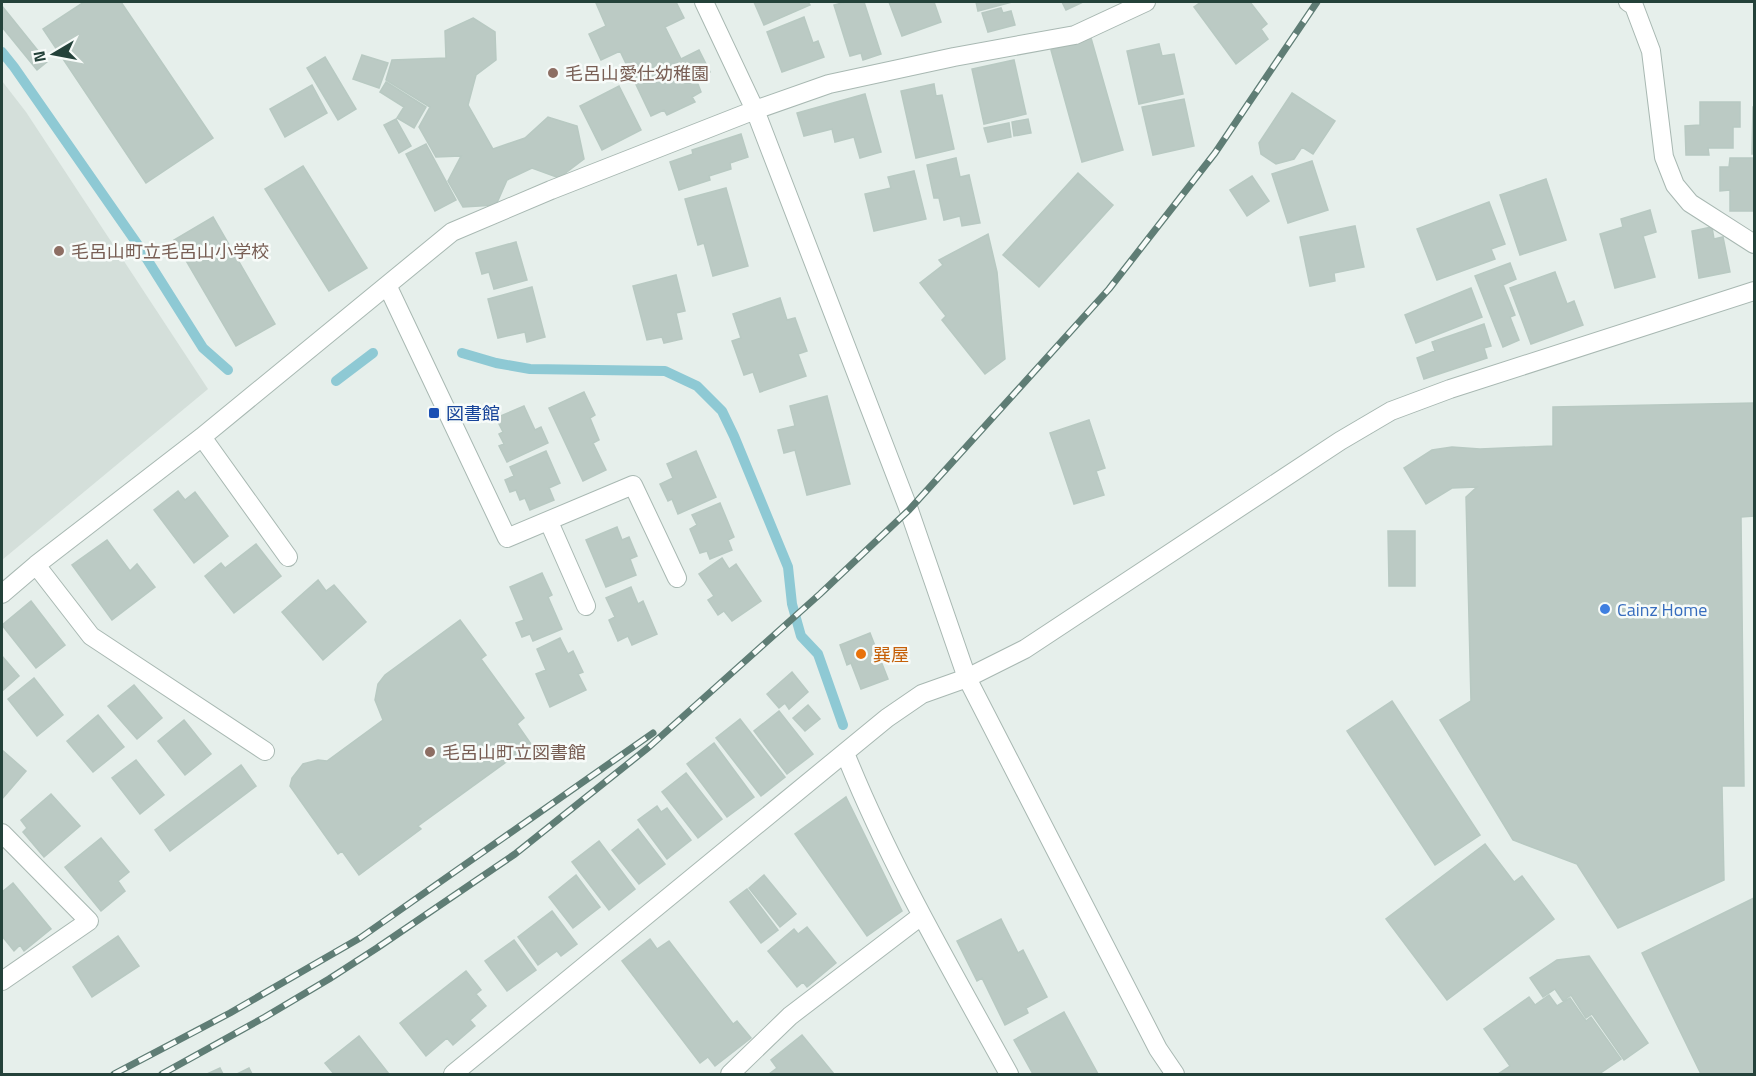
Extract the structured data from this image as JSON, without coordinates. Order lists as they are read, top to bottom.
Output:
{
  "places": {
    "other": [
      "毛呂山愛仕幼稚園",
      "毛呂山町立毛呂山小学校",
      "Cainz Home",
      "巽屋",
      "毛呂山町立図書館"
    ],
    "transit": ["図書館"]
  },
  "north": "left"
}
